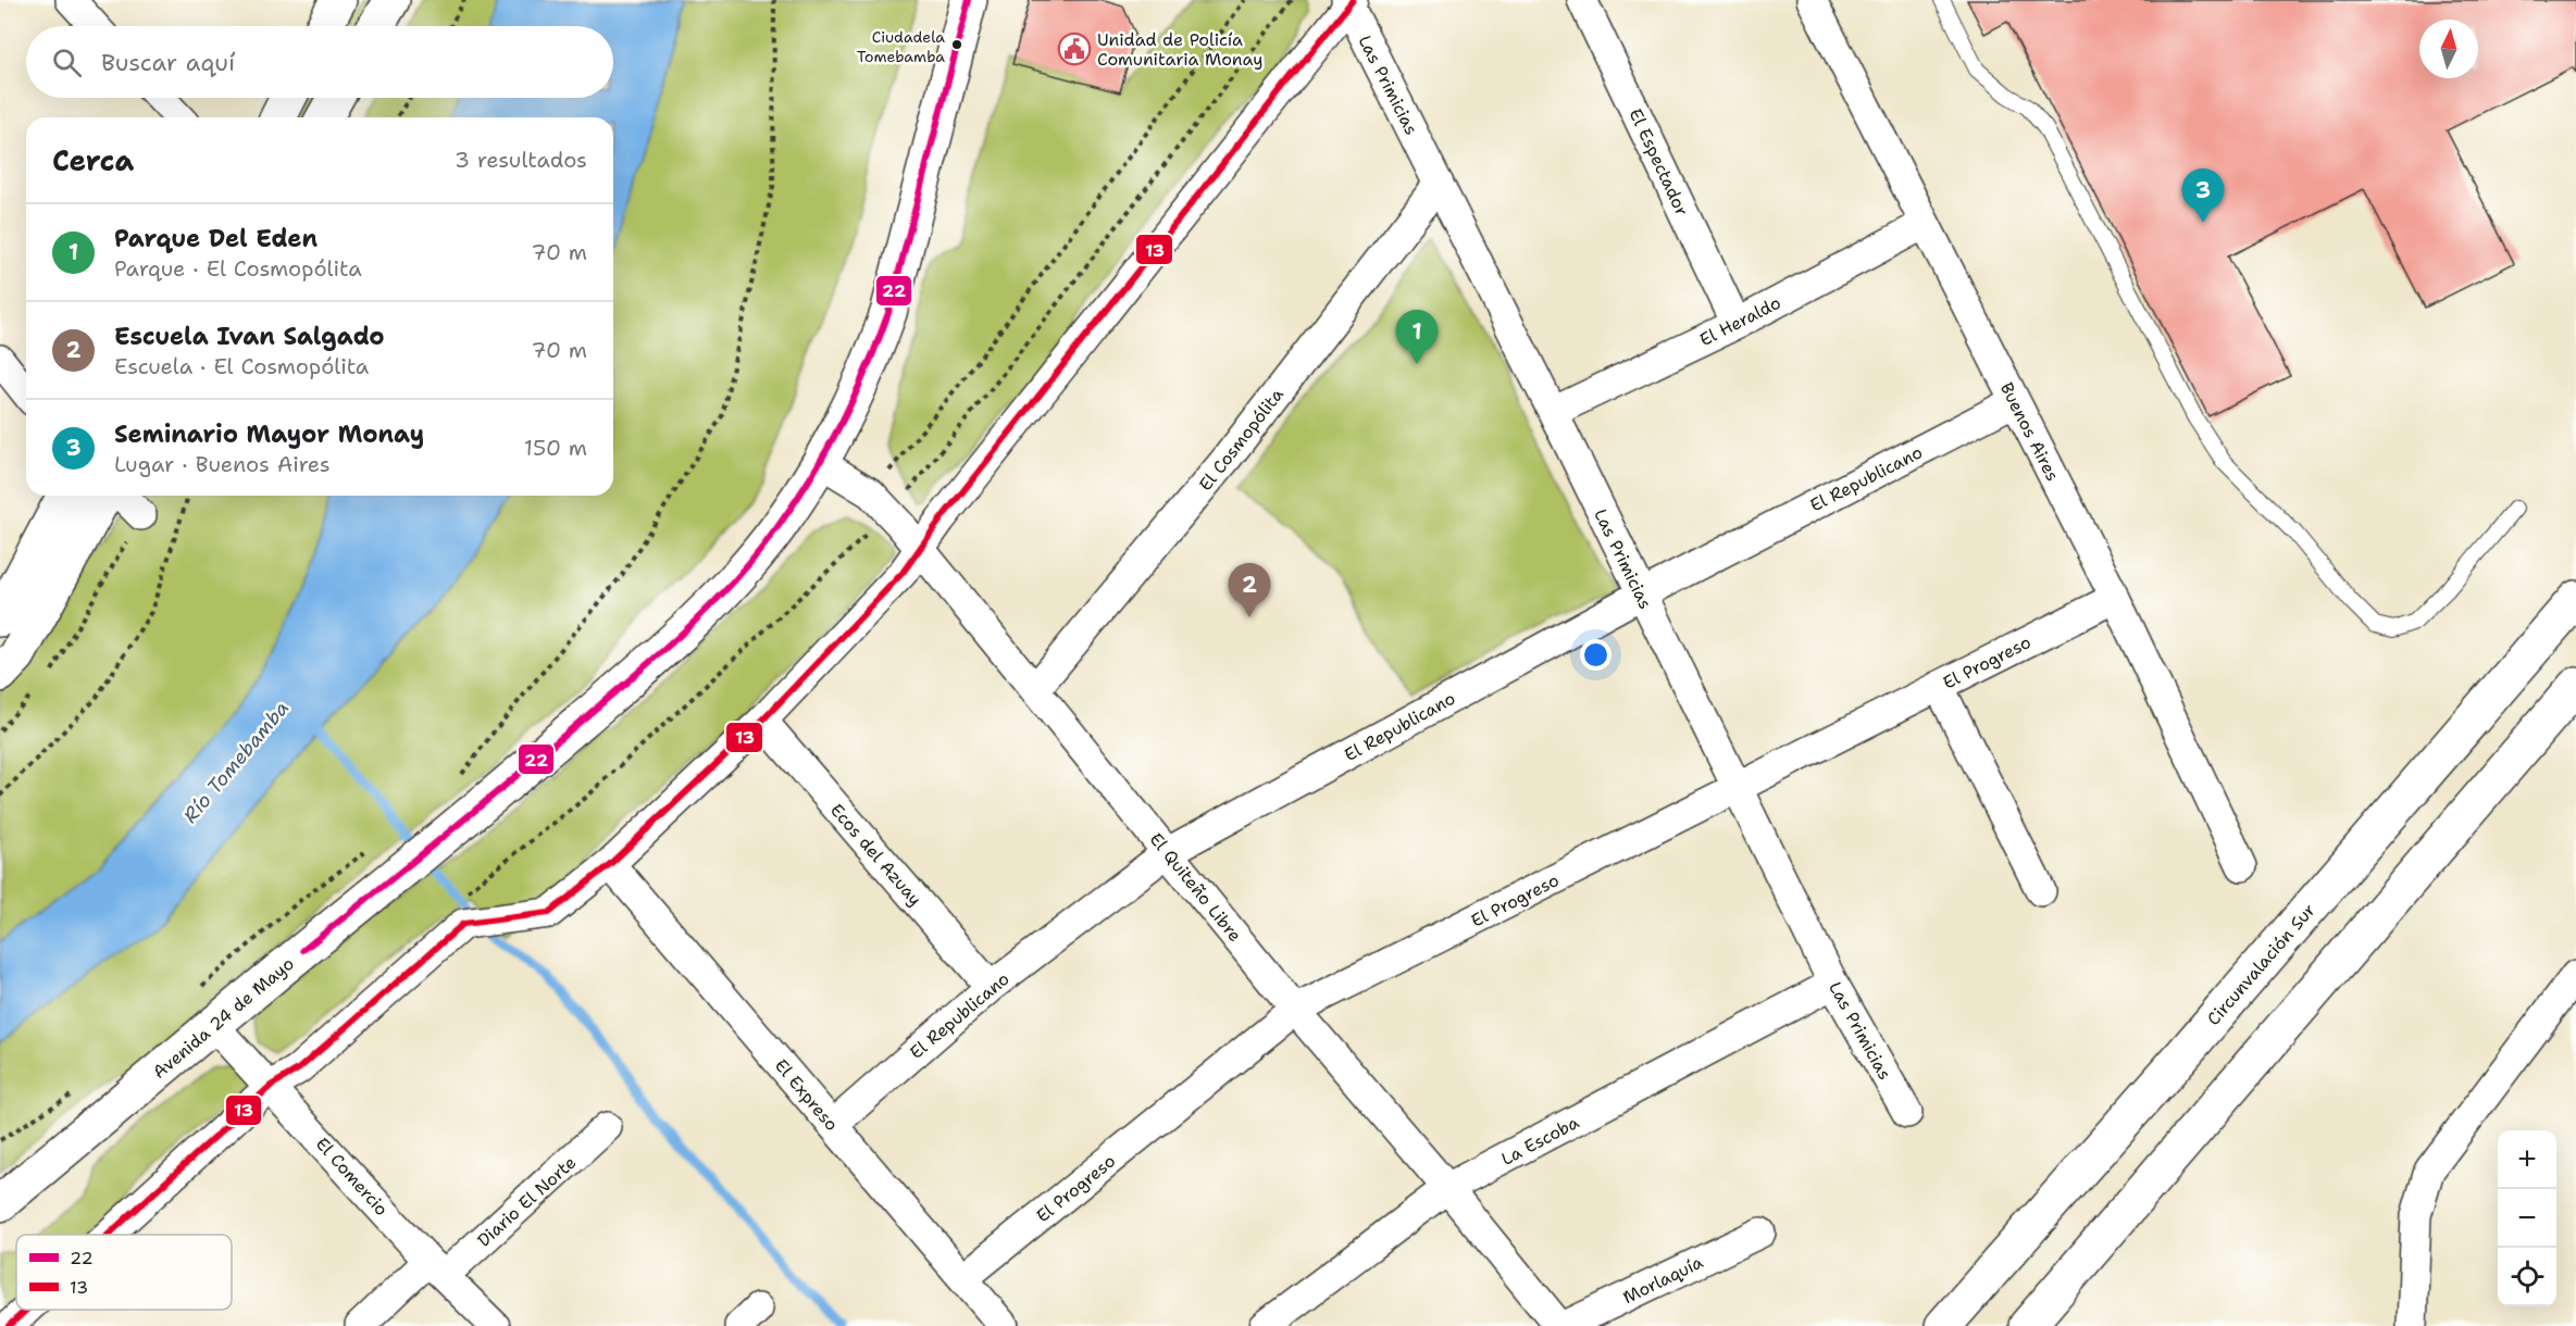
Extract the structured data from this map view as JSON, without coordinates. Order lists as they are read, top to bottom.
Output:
{
  "streets": {
    "main road": ["Circunvalación Sur", "Avenida 24 de Mayo"],
    "street": [
      "Las Primicias",
      "El Espectador",
      "El Heraldo",
      "Buenos Aires",
      "El Cosmopólita",
      "El Republicano",
      "El Progreso",
      "Ecos del Azuay",
      "El Quiteño Libre",
      "El Expreso",
      "La Escoba",
      "El Comercio",
      "Diario El Norte",
      "Morlaquía"
    ]
  },
  "crossings": [
    ["Las Primicias", "El Heraldo"],
    ["Las Primicias", "El Cosmopólita"],
    ["Las Primicias", "El Republicano"],
    ["Las Primicias", "El Progreso"],
    ["Las Primicias", "La Escoba"],
    ["El Espectador", "El Heraldo"],
    ["El Heraldo", "Buenos Aires"],
    ["Buenos Aires", "El Republicano"],
    ["Buenos Aires", "El Progreso"],
    ["El Cosmopólita", "El Quiteño Libre"],
    ["El Republicano", "Ecos del Azuay"],
    ["El Republicano", "El Quiteño Libre"],
    ["El Republicano", "El Expreso"],
    ["El Progreso", "El Quiteño Libre"],
    ["El Progreso", "El Expreso"],
    ["El Quiteño Libre", "Avenida 24 de Mayo"],
    ["El Quiteño Libre", "La Escoba"],
    ["Avenida 24 de Mayo", "El Comercio"],
    ["El Comercio", "Diario El Norte"]
  ],
  "water": ["Río Tomebamba"],
  "places": {
    "other": ["Ciudadela Tomebamba"],
    "public building": ["Unidad de Policía Comunitaria Monay"]
  },
  "lines": ["transit line 22", "transit line 13"],
  "legend": ["22", "13"],
  "north": "top",
  "page": {
    "search": "Buscar aquí",
    "heading": ["Cerca", "3 resultados"],
    "pins": ["3", "1", "2"],
    "list": [
      {
        "mark": "1",
        "name": "Parque Del Eden",
        "note": "Parque · El Cosmopólita",
        "value": "70 m"
      },
      {
        "mark": "2",
        "name": "Escuela Ivan Salgado",
        "note": "Escuela · El Cosmopólita",
        "value": "70 m"
      },
      {
        "mark": "3",
        "name": "Seminario Mayor Monay",
        "note": "Lugar · Buenos Aires",
        "value": "150 m"
      }
    ],
    "map_buttons": ["+", "−"]
  }
}
